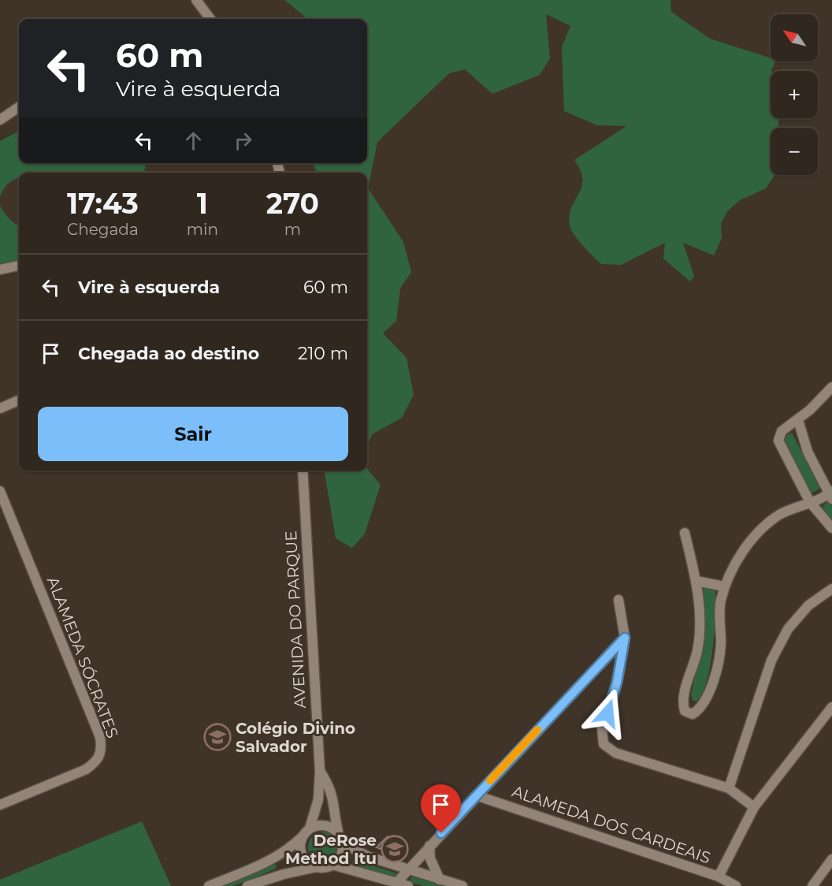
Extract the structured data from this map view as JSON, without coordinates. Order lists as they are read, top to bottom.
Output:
{
  "streets": {
    "street": ["AVENIDA DO PARQUE", "ALAMEDA SÓCRATES", "ALAMEDA DOS CARDEAIS"]
  },
  "places": {
    "school or university": ["Colégio Divino Salvador", "DeRose Method Itu"]
  },
  "north": "top left",
  "page": {
    "map_buttons": ["+", "−"],
    "turn": ["60 m", "Vire à esquerda"],
    "eta": [
      "17:43",
      "Chegada",
      "1",
      "min",
      "270",
      "m"
    ],
    "list": [
      {
        "name": "Vire à esquerda",
        "value": "60 m"
      },
      {
        "name": "Chegada ao destino",
        "value": "210 m"
      }
    ],
    "buttons": "Sair"
  }
}
